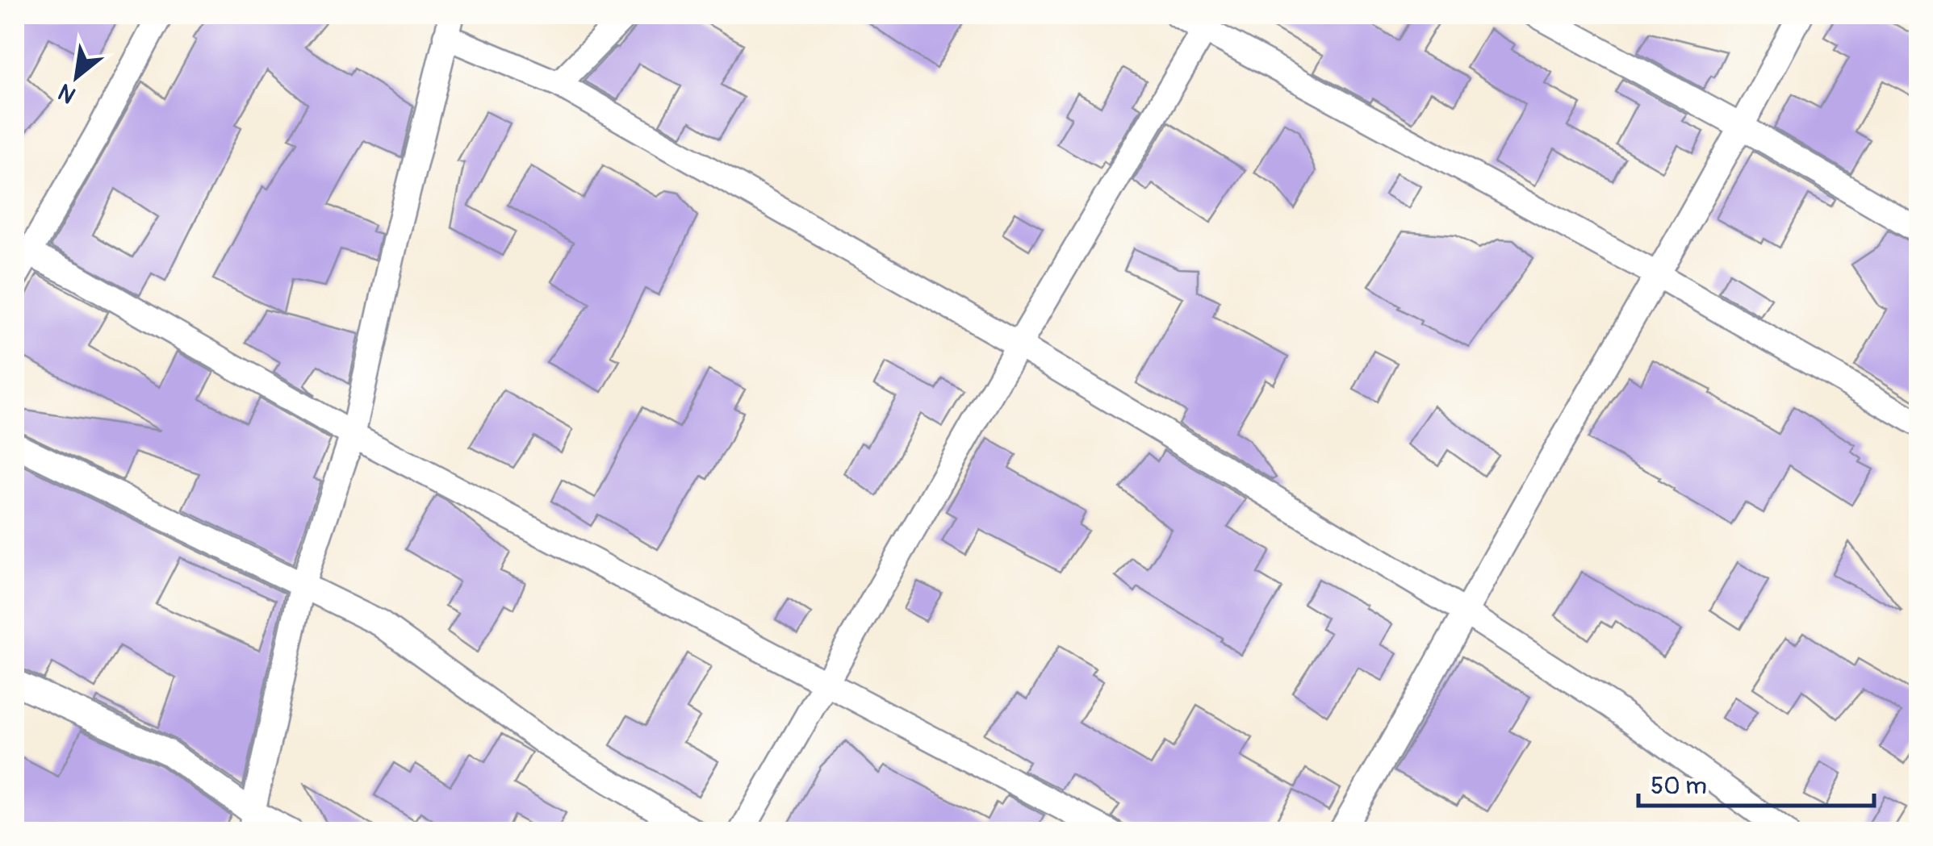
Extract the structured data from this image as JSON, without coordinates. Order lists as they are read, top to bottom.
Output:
{
  "scale_bar": "50 m",
  "north": "bottom left"
}
